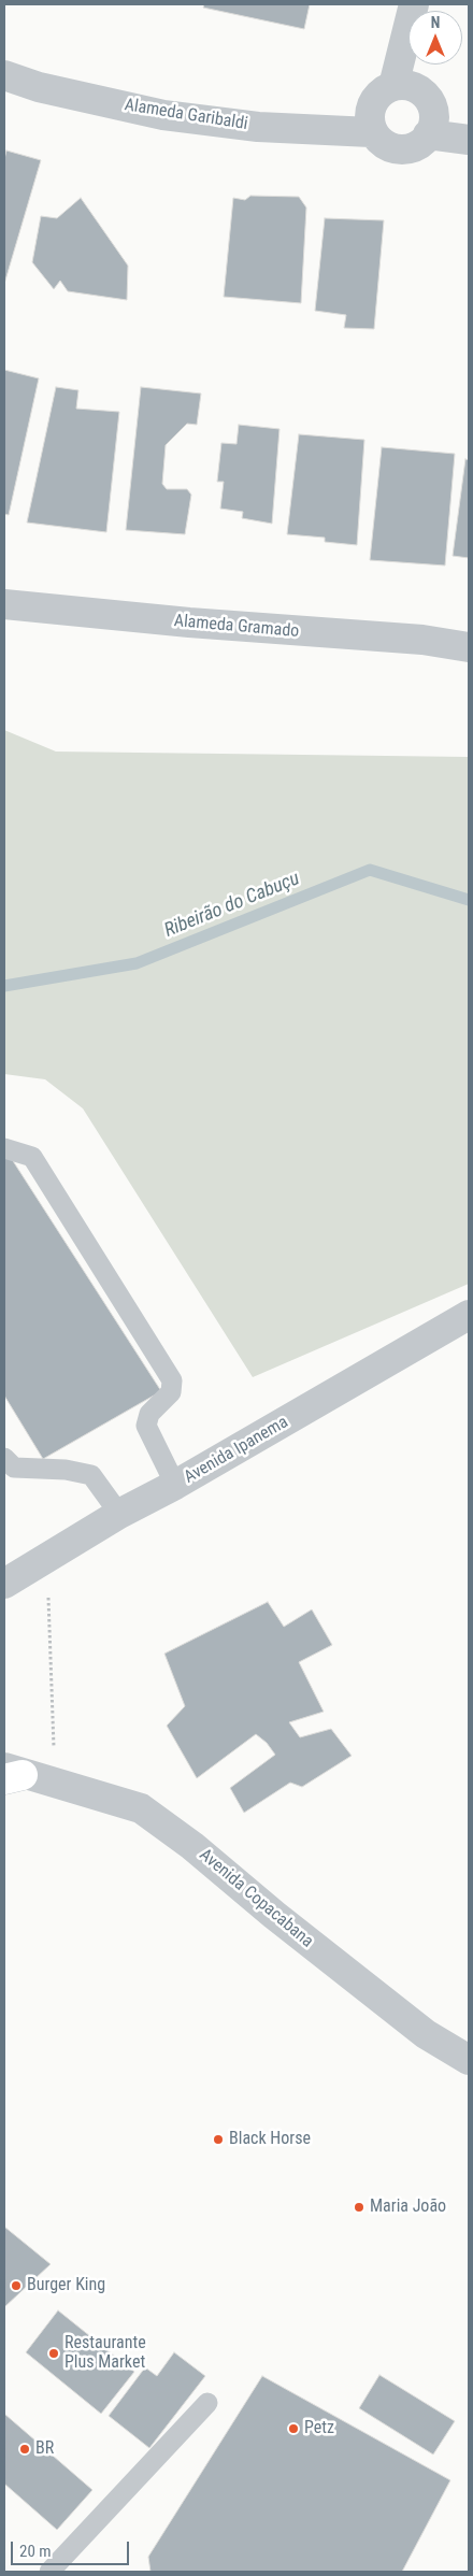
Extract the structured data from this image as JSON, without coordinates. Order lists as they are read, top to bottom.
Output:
{
  "streets": {
    "street": [
      "Alameda Garibaldi",
      "Alameda Gramado",
      "Avenida Ipanema",
      "Avenida Copacabana"
    ]
  },
  "water": ["Ribeirão do Cabuçu"],
  "places": [
    "Black Horse",
    "Maria João",
    "Burger King",
    "Restaurante Plus Market",
    "Petz",
    "BR"
  ],
  "scale_bar": "20 m",
  "north": "top"
}
